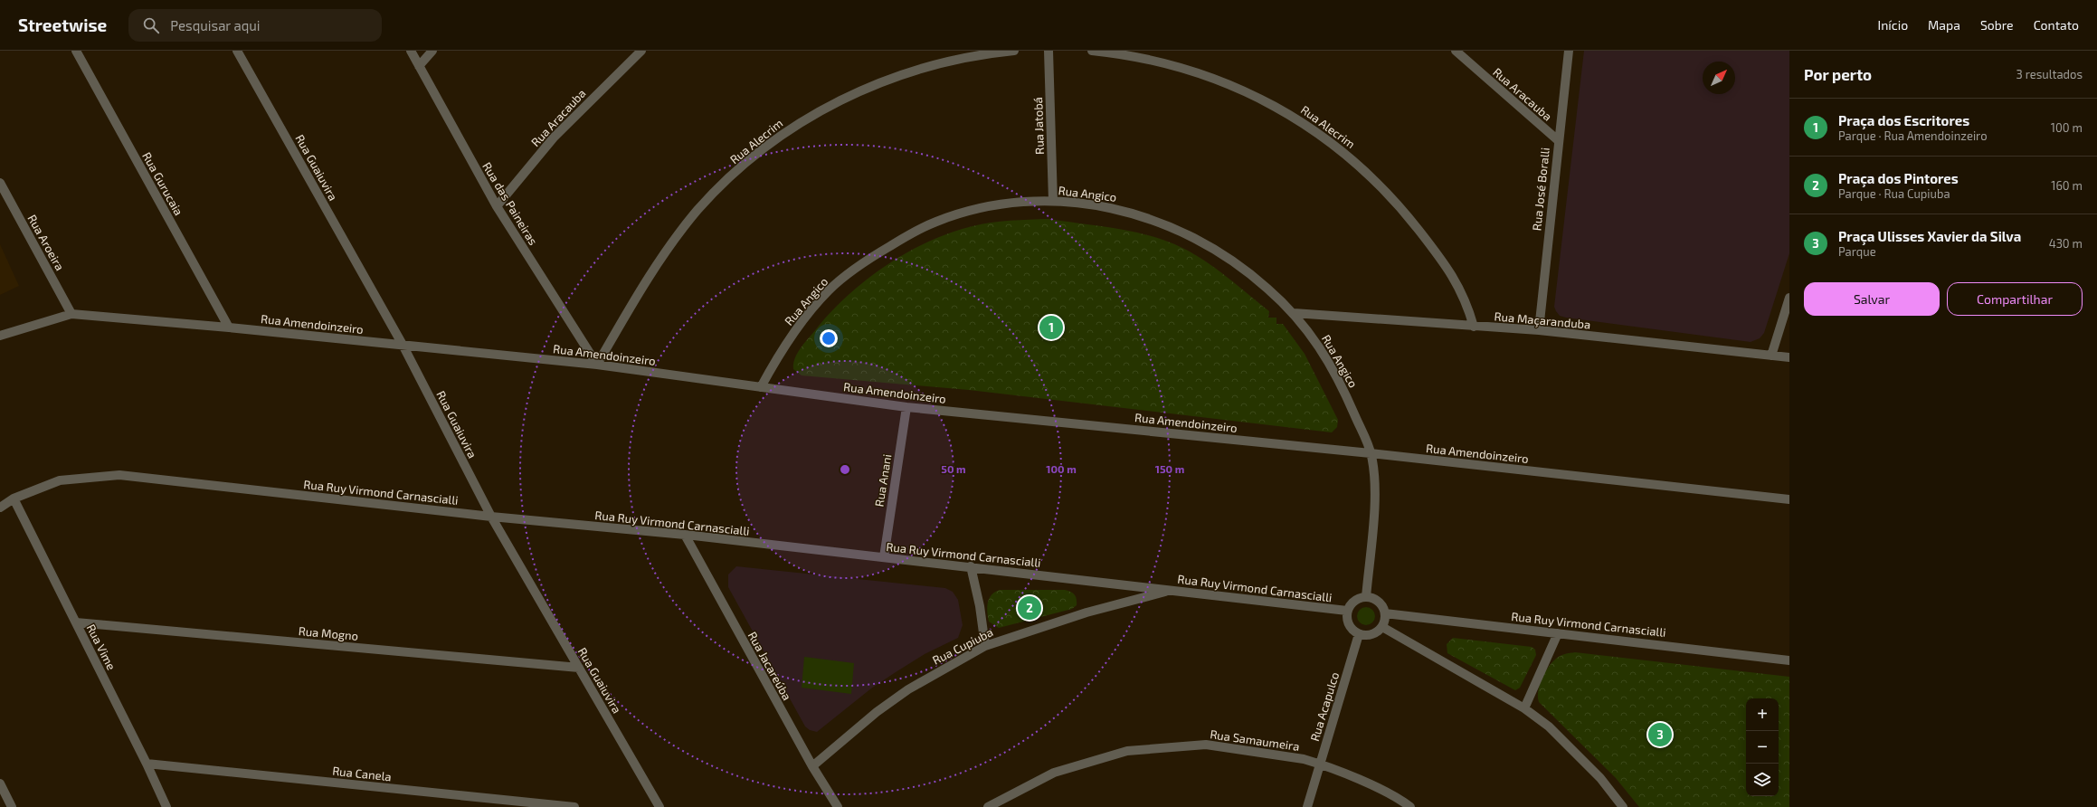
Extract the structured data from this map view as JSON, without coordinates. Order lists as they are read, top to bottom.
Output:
{
  "streets": {
    "street": [
      "Rua Aracauba",
      "Rua Jatobá",
      "Rua Alecrim",
      "Rua Guaiuvira",
      "Rua Gurucaia",
      "Rua José Boralli",
      "Rua Angico",
      "Rua das Paineiras",
      "Rua Aroeira",
      "Rua Maçaranduba",
      "Rua Amendoinzeiro",
      "Rua Anani",
      "Rua Ruy Virmond Carnascialli",
      "Rua Mogno",
      "Rua Cupiuba",
      "Rua Vime",
      "Rua Jacareúba",
      "Rua Acapulco",
      "Rua Samaumeira",
      "Rua Canela"
    ]
  },
  "crossings": [
    ["Rua Aracauba", "Rua José Boralli"],
    ["Rua Aracauba", "Rua das Paineiras"],
    ["Rua Jatobá", "Rua Angico"],
    ["Rua Alecrim", "Rua das Paineiras"],
    ["Rua Alecrim", "Rua Maçaranduba"],
    ["Rua Alecrim", "Rua Amendoinzeiro"],
    ["Rua Guaiuvira", "Rua Amendoinzeiro"],
    ["Rua Guaiuvira", "Rua Ruy Virmond Carnascialli"],
    ["Rua Guaiuvira", "Rua Mogno"],
    ["Rua Gurucaia", "Rua Amendoinzeiro"],
    ["Rua José Boralli", "Rua Maçaranduba"],
    ["Rua Angico", "Rua Maçaranduba"],
    ["Rua Angico", "Rua Amendoinzeiro"],
    ["Rua das Paineiras", "Rua Amendoinzeiro"],
    ["Rua Aroeira", "Rua Amendoinzeiro"],
    ["Rua Amendoinzeiro", "Rua Anani"],
    ["Rua Anani", "Rua Ruy Virmond Carnascialli"],
    ["Rua Ruy Virmond Carnascialli", "Rua Cupiuba"],
    ["Rua Ruy Virmond Carnascialli", "Rua Vime"],
    ["Rua Ruy Virmond Carnascialli", "Rua Jacareúba"],
    ["Rua Ruy Virmond Carnascialli", "Rua Acapulco"],
    ["Rua Mogno", "Rua Vime"],
    ["Rua Cupiuba", "Rua Jacareúba"],
    ["Rua Vime", "Rua Canela"],
    ["Rua Acapulco", "Rua Samaumeira"]
  ],
  "north": "top right",
  "page": {
    "header": "Streetwise",
    "search": "Pesquisar aqui",
    "nav": [
      "Início",
      "Mapa",
      "Sobre",
      "Contato"
    ],
    "heading": ["Por perto", "3 resultados"],
    "list": [
      {
        "mark": "1",
        "name": "Praça dos Escritores",
        "note": "Parque · Rua Amendoinzeiro",
        "value": "100 m"
      },
      {
        "mark": "2",
        "name": "Praça dos Pintores",
        "note": "Parque · Rua Cupiuba",
        "value": "160 m"
      },
      {
        "mark": "3",
        "name": "Praça Ulisses Xavier da Silva",
        "note": "Parque",
        "value": "430 m"
      }
    ],
    "buttons": ["Salvar", "Compartilhar"],
    "pins": ["1", "2", "3"],
    "map_buttons": ["+", "−"]
  },
  "rings": ["50 m", "100 m", "150 m"]
}
